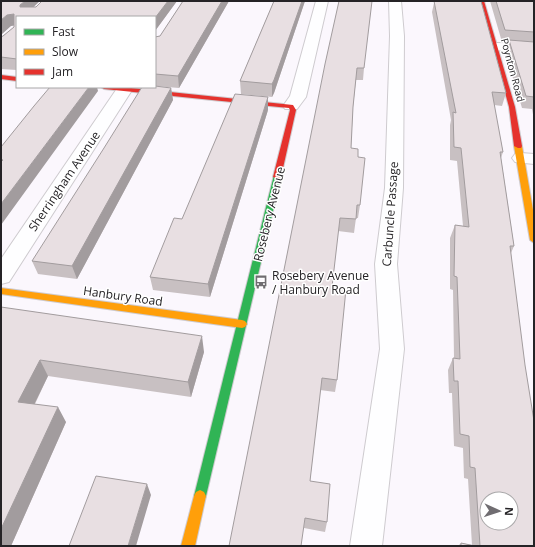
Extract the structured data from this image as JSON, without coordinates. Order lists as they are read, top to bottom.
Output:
{
  "streets": {
    "street": [
      "Poynton Road",
      "Sherringham Avenue",
      "Rosebery Avenue",
      "Carbuncle Passage",
      "Hanbury Road"
    ]
  },
  "crossings": [
    ["Rosebery Avenue", "Hanbury Road"]
  ],
  "places": {
    "bus stop": ["Rosebery Avenue / Hanbury Road"]
  },
  "legend": ["Fast", "Slow", "Jam"],
  "north": "right"
}
